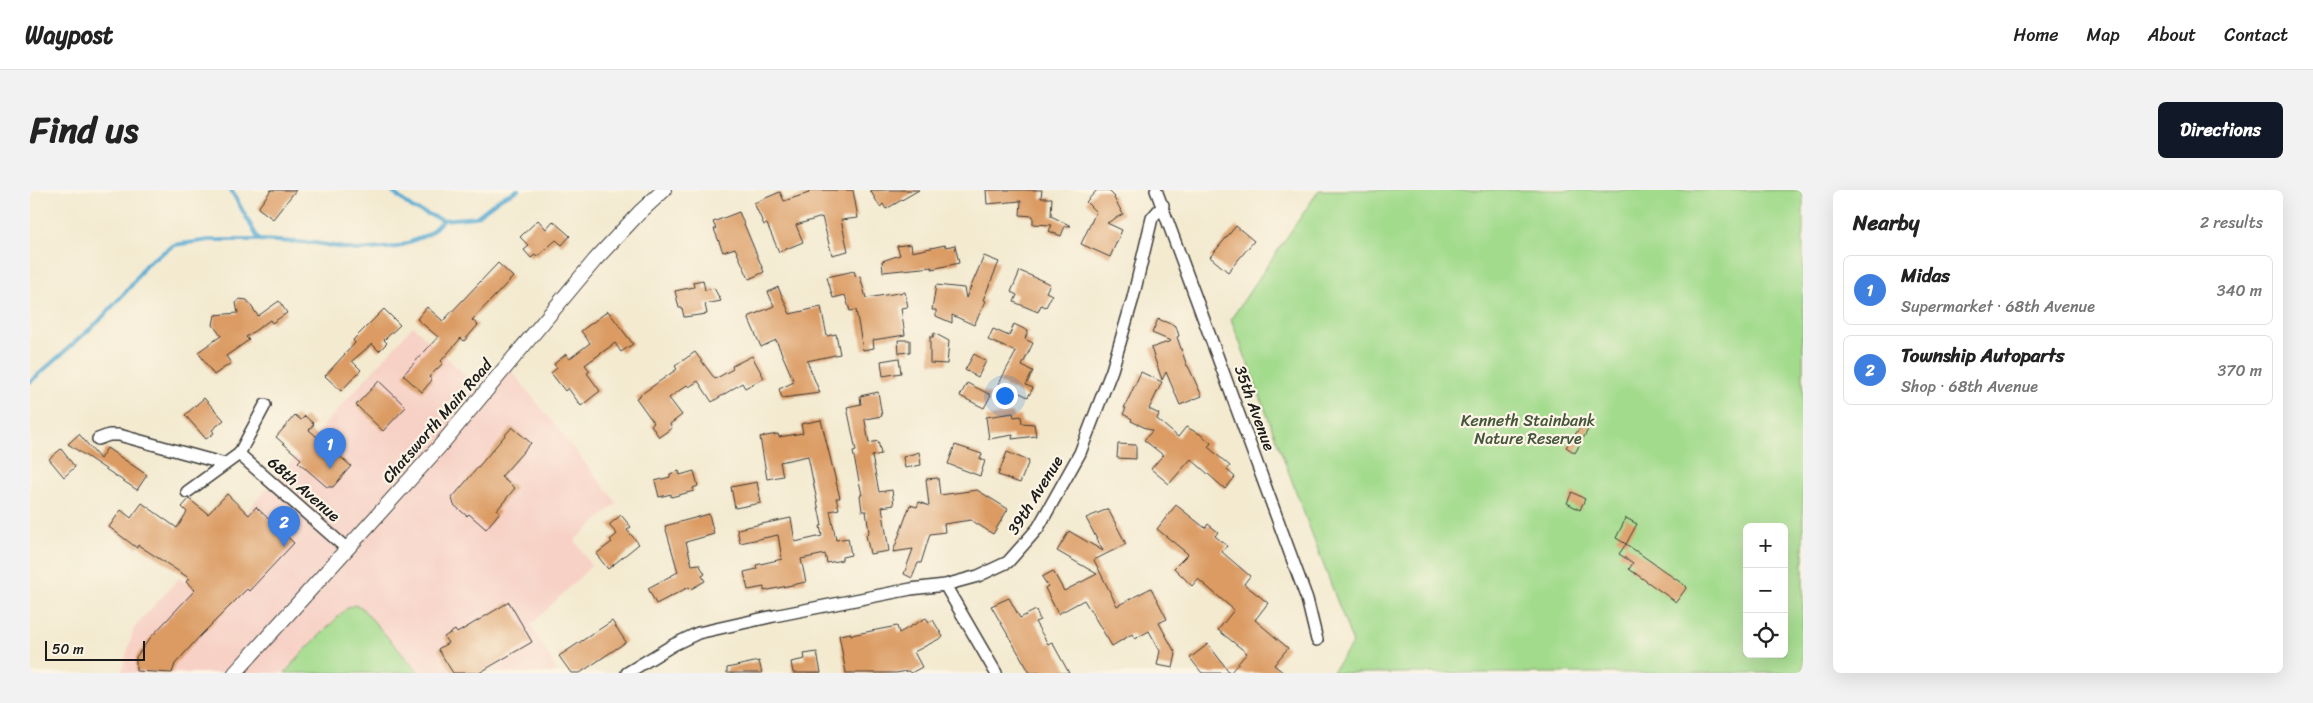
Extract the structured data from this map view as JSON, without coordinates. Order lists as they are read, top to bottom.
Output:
{
  "streets": {
    "street": [
      "35th Avenue",
      "Chatsworth Main Road",
      "68th Avenue",
      "39th Avenue"
    ]
  },
  "crossings": [
    ["35th Avenue", "39th Avenue"],
    ["Chatsworth Main Road", "68th Avenue"]
  ],
  "parks": ["Kenneth Stainbank Nature Reserve"],
  "scale_bar": "50 m",
  "page": {
    "header": "Waypost",
    "nav": [
      "Home",
      "Map",
      "About",
      "Contact"
    ],
    "title": "Find us",
    "buttons": "Directions",
    "heading": ["Nearby", "2 results"],
    "list": [
      {
        "mark": "1",
        "name": "Midas",
        "note": "Supermarket · 68th Avenue",
        "value": "340 m"
      },
      {
        "mark": "2",
        "name": "Township Autoparts",
        "note": "Shop · 68th Avenue",
        "value": "370 m"
      }
    ],
    "pins": ["1", "2"],
    "map_buttons": ["+", "−"],
    "scale": "50 m"
  }
}
